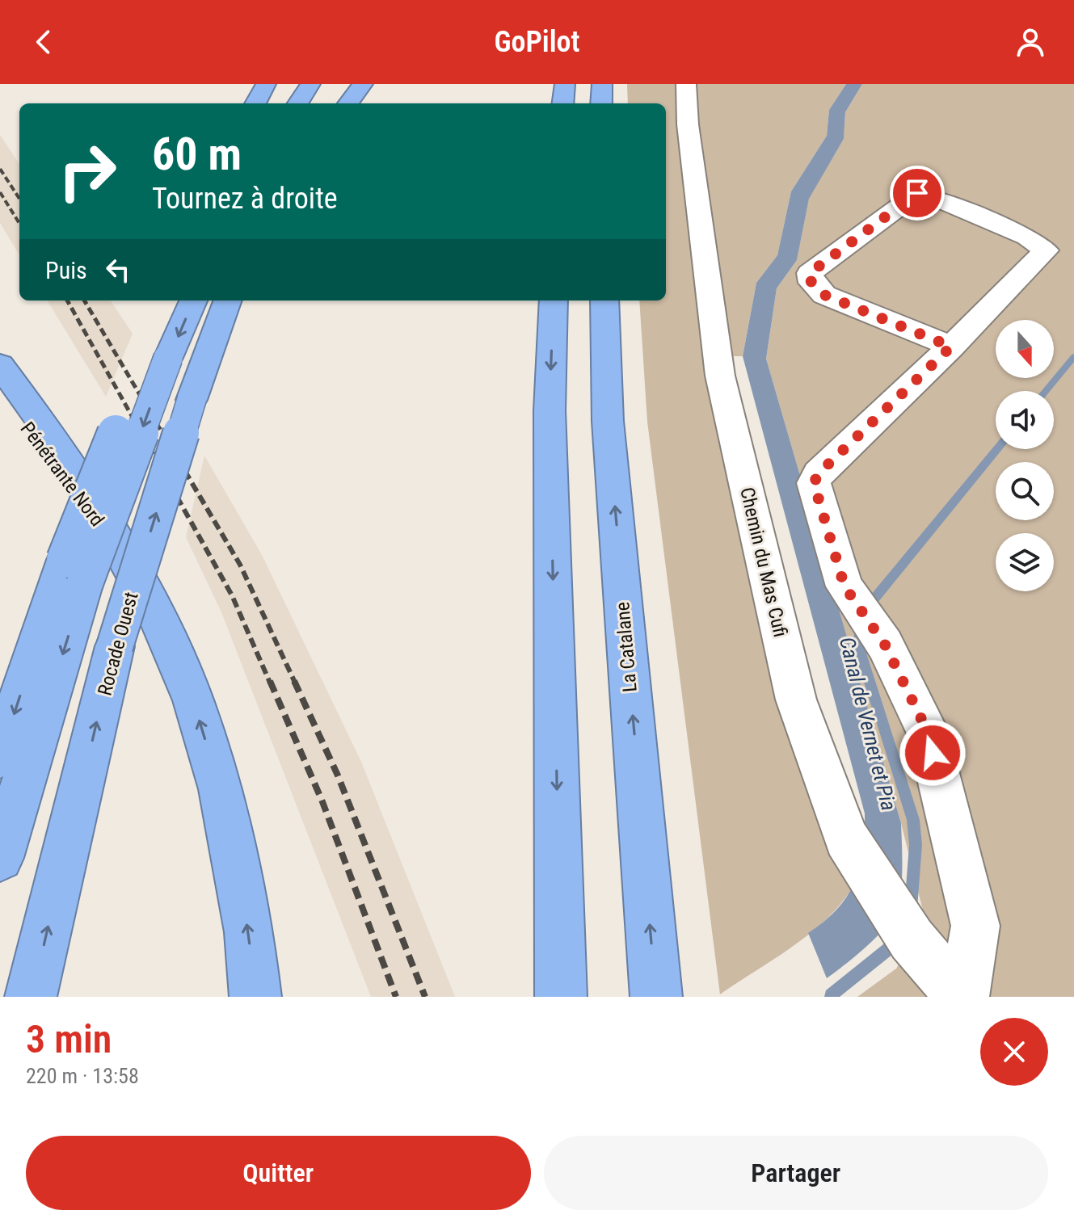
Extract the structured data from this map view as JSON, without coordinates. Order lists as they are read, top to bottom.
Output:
{
  "streets": {
    "highway": ["Pénétrante Nord", "Rocade Ouest", "La Catalane"],
    "street": ["Chemin du Mas Cufi"]
  },
  "water": ["Canal de Vernet et Pia"],
  "north": "bottom",
  "page": {
    "header": "GoPilot",
    "turn": ["60 m", "Tournez à droite"],
    "then": "Puis",
    "heading": ["3 min", "220 m · 13:58"],
    "buttons": ["Quitter", "Partager"]
  }
}
